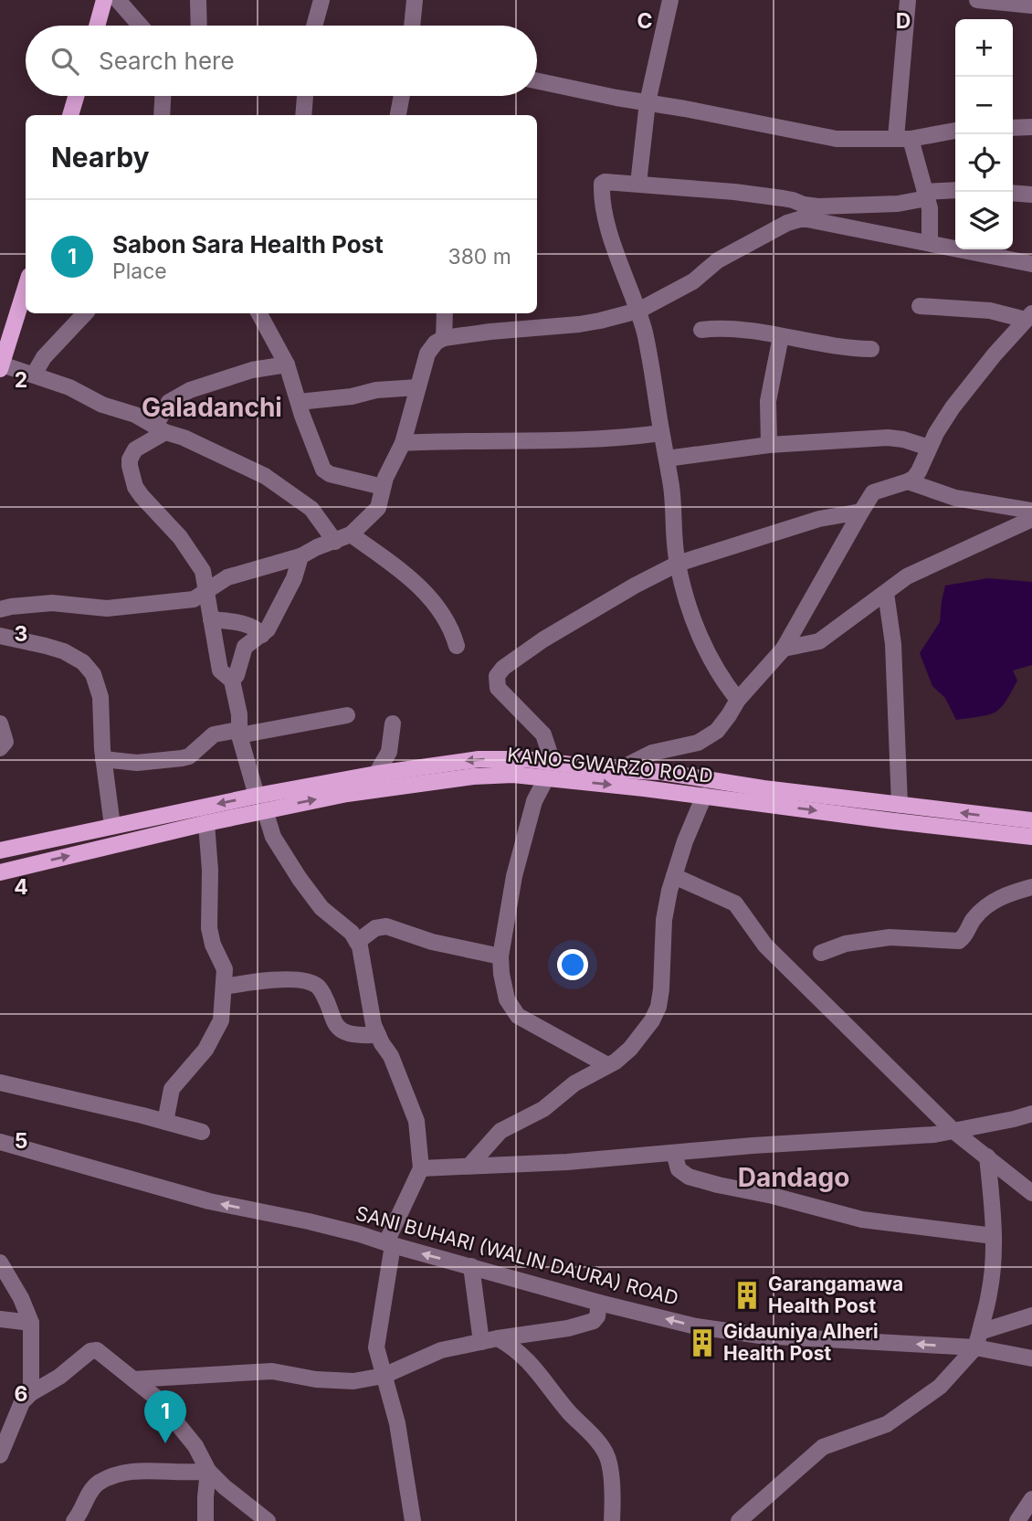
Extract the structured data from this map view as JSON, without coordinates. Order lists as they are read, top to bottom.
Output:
{
  "streets": {
    "main road": ["KANO-GWARZO ROAD"],
    "street": ["SANI BUHARI (WALIN DAURA) ROAD"]
  },
  "districts": ["Galadanchi", "Dandago"],
  "places": {
    "building": ["Garangamawa Health Post", "Gidauniya Alheri Health Post"]
  },
  "page": {
    "map_buttons": ["+", "−"],
    "search": "Search here",
    "heading": "Nearby",
    "list": [
      {
        "mark": "1",
        "name": "Sabon Sara Health Post",
        "note": "Place",
        "value": "380 m"
      }
    ],
    "pins": "1"
  },
  "grid": {
    "columns": ["C", "D"],
    "rows": [
      "2",
      "3",
      "4",
      "5",
      "6"
    ]
  }
}
